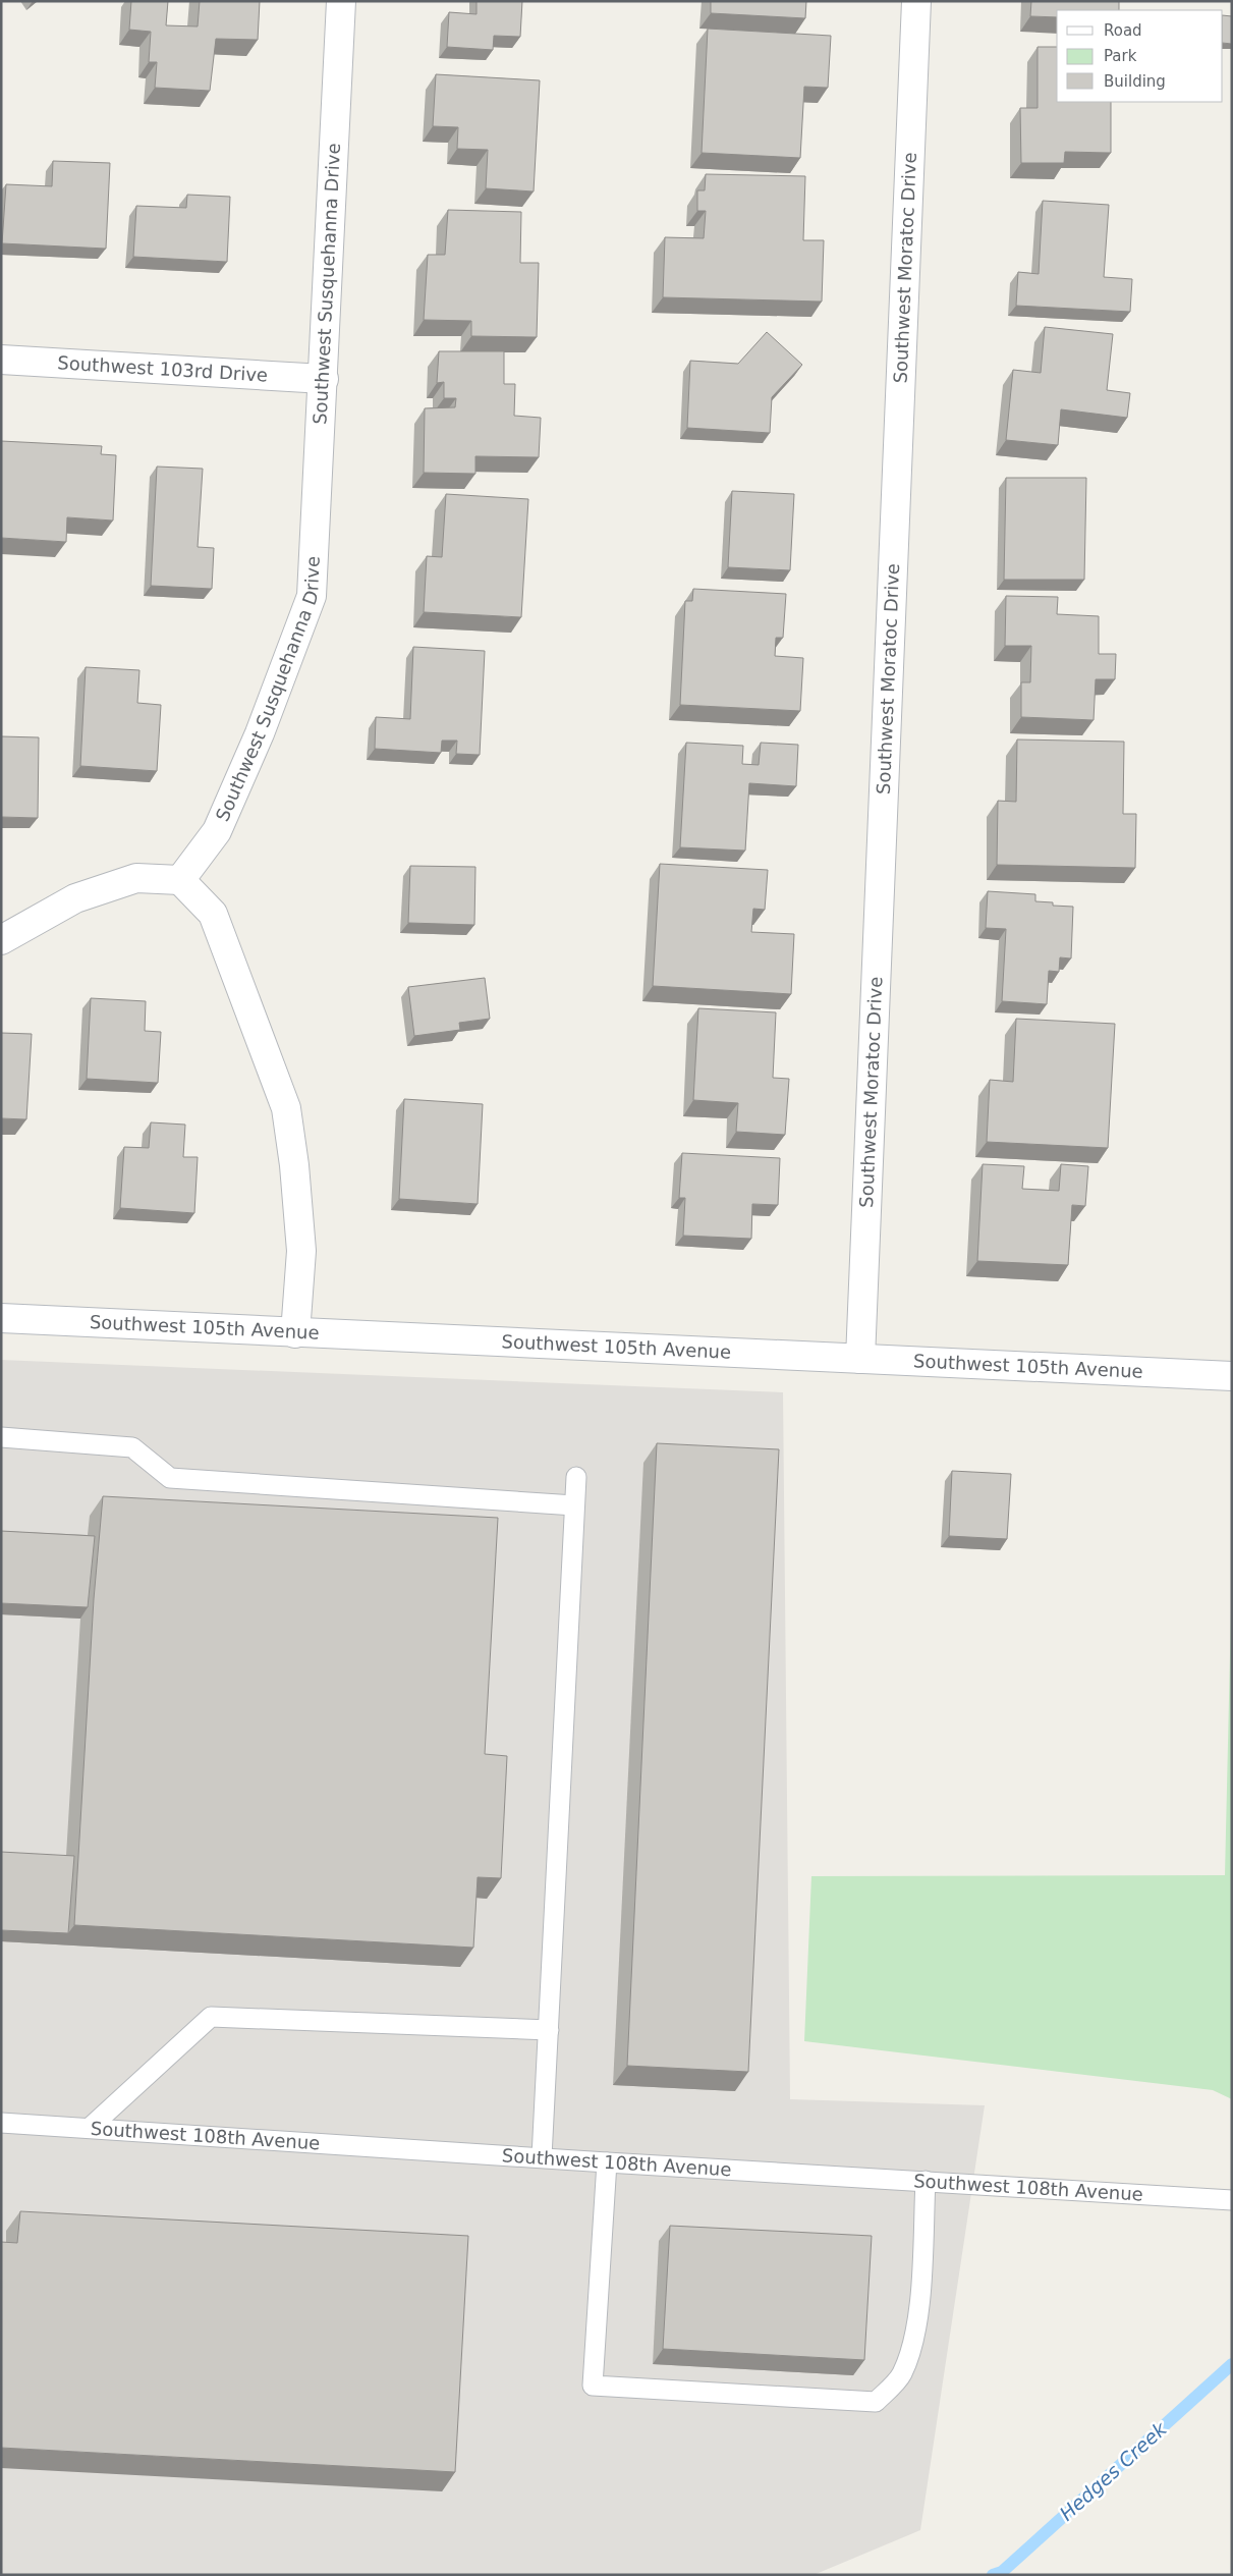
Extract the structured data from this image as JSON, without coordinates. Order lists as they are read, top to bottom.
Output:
{
  "streets": {
    "street": [
      "Southwest Moratoc Drive",
      "Southwest Susquehanna Drive",
      "Southwest 103rd Drive",
      "Southwest 105th Avenue"
    ],
    "lane": ["Southwest 108th Avenue"]
  },
  "crossings": [
    ["Southwest Moratoc Drive", "Southwest 105th Avenue"],
    ["Southwest Susquehanna Drive", "Southwest 103rd Drive"]
  ],
  "water": ["Hedges Creek"],
  "legend": ["Road", "Park", "Building"]
}
